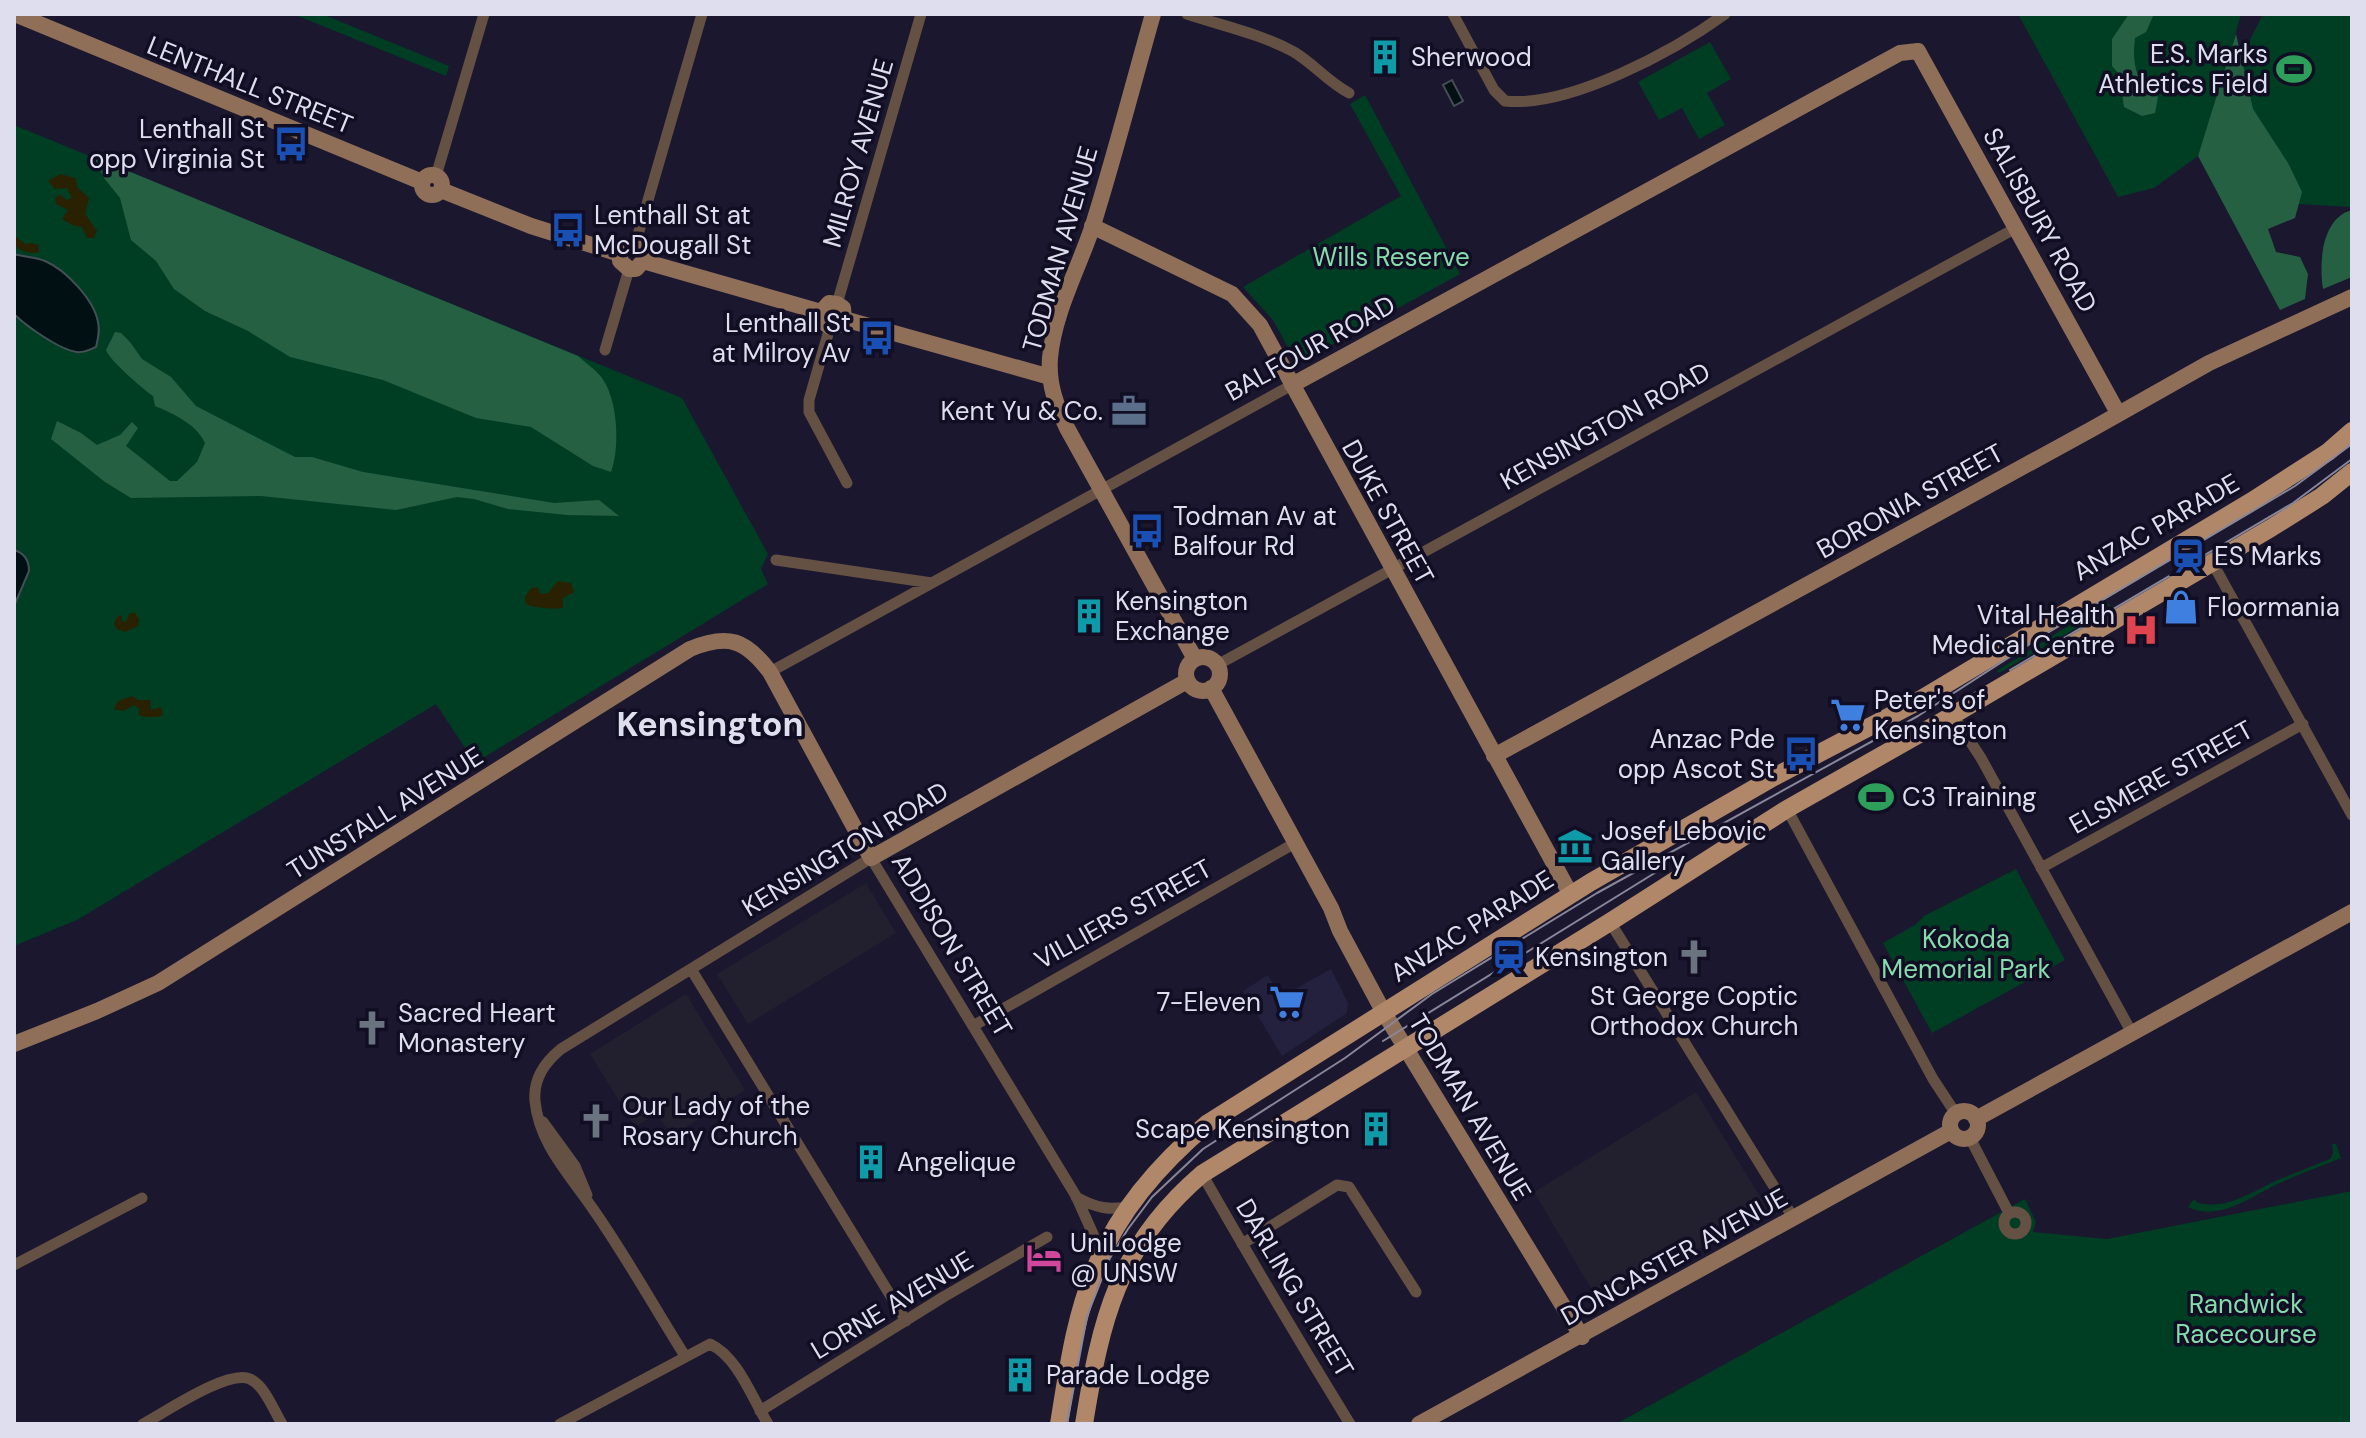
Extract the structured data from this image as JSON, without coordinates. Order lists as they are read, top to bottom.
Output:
{
  "streets": {
    "main road": ["ANZAC PARADE"],
    "street": [
      "LENTHALL STREET",
      "MILROY AVENUE",
      "SALISBURY ROAD",
      "TODMAN AVENUE",
      "BALFOUR ROAD",
      "KENSINGTON ROAD",
      "BORONIA STREET",
      "DUKE STREET",
      "ELSMERE STREET",
      "TUNSTALL AVENUE",
      "VILLIERS STREET",
      "ADDISON STREET",
      "DONCASTER AVENUE",
      "DARLING STREET",
      "LORNE AVENUE"
    ]
  },
  "crossings": [
    ["SALISBURY ROAD", "BALFOUR ROAD"],
    ["SALISBURY ROAD", "KENSINGTON ROAD"],
    ["SALISBURY ROAD", "BORONIA STREET"],
    ["TODMAN AVENUE", "BALFOUR ROAD"],
    ["TODMAN AVENUE", "KENSINGTON ROAD"],
    ["TODMAN AVENUE", "DUKE STREET"],
    ["TODMAN AVENUE", "ANZAC PARADE"],
    ["TODMAN AVENUE", "VILLIERS STREET"],
    ["TODMAN AVENUE", "DONCASTER AVENUE"],
    ["BALFOUR ROAD", "DUKE STREET"],
    ["BALFOUR ROAD", "TUNSTALL AVENUE"],
    ["BALFOUR ROAD", "ADDISON STREET"],
    ["KENSINGTON ROAD", "DUKE STREET"],
    ["KENSINGTON ROAD", "ADDISON STREET"],
    ["BORONIA STREET", "DUKE STREET"],
    ["DUKE STREET", "ANZAC PARADE"],
    ["ANZAC PARADE", "ADDISON STREET"],
    ["TUNSTALL AVENUE", "ADDISON STREET"],
    ["VILLIERS STREET", "ADDISON STREET"]
  ],
  "districts": ["Kensington"],
  "parks": ["Wills Reserve", "Kokoda Memorial Park", "Randwick Racecourse"],
  "places": {
    "building": [
      "Sherwood",
      "Kensington Exchange",
      "Scape Kensington",
      "Angelique",
      "Parade Lodge"
    ],
    "sports": ["E.S. Marks Athletics Field", "C3 Training"],
    "bus stop": [
      "Lenthall St opp Virginia St",
      "Lenthall St at McDougall St",
      "Lenthall St at Milroy Av",
      "Todman Av at Balfour Rd",
      "Anzac Pde opp Ascot St"
    ],
    "office": ["Kent Yu & Co."],
    "station": ["ES Marks", "Kensington"],
    "shop": ["Floormania"],
    "hospital": ["Vital Health Medical Centre"],
    "supermarket": ["Peter's of Kensington", "7-Eleven"],
    "museum": ["Josef Lebovic Gallery"],
    "church": ["St George Coptic Orthodox Church", "Sacred Heart Monastery", "Our Lady of the Rosary Church"],
    "hotel": ["UniLodge @ UNSW"]
  }
}
